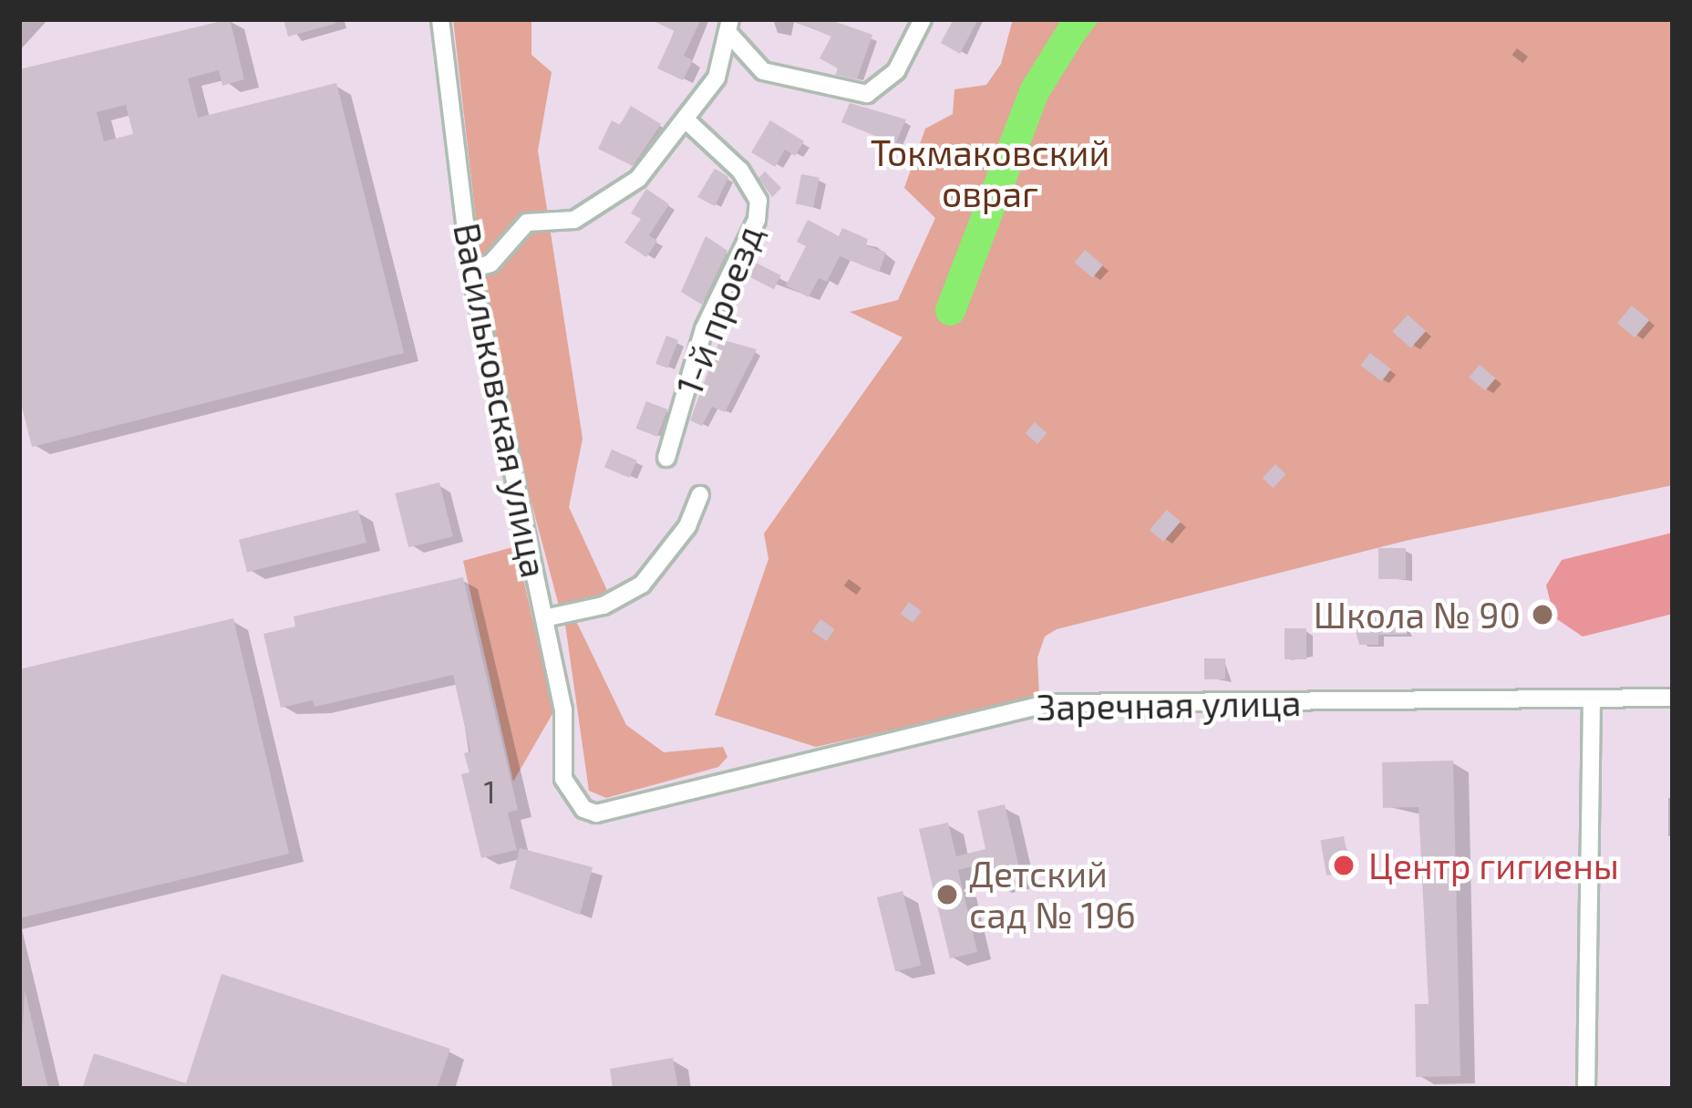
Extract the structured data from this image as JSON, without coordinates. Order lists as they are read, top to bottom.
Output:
{
  "streets": {
    "street": ["1-й проезд", "Васильковская улица", "Заречная улица"]
  },
  "crossings": [
    ["Васильковская улица", "Заречная улица"]
  ],
  "parks": ["Токмаковский овраг"],
  "places": ["Школа № 90", "Центр гигиены", "Детский сад № 196"],
  "house_numbers": ["1"]
}
